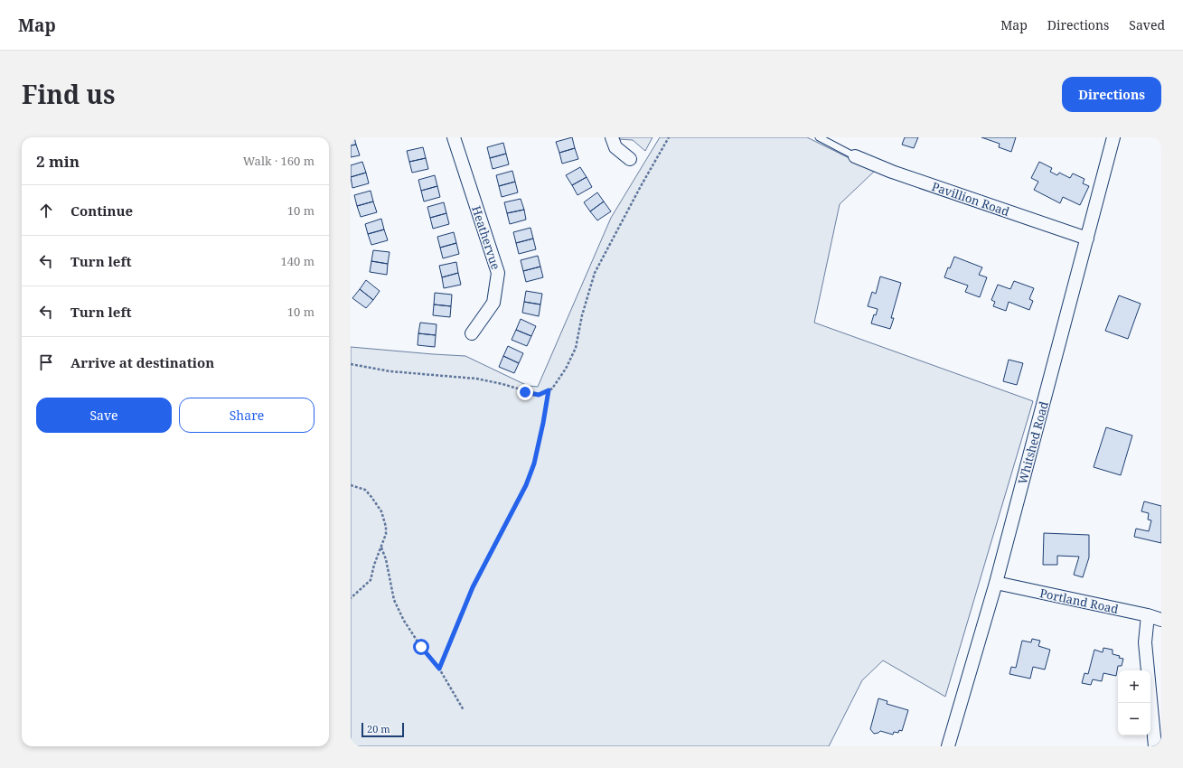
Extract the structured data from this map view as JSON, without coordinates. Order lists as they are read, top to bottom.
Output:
{
  "streets": {
    "street": [
      "Pavillion Road",
      "Heathervue",
      "Whitshed Road",
      "Portland Road"
    ]
  },
  "crossings": [
    ["Pavillion Road", "Whitshed Road"],
    ["Whitshed Road", "Portland Road"]
  ],
  "scale_bar": "20 m",
  "page": {
    "header": "Map",
    "nav": ["Map", "Directions", "Saved"],
    "title": "Find us",
    "buttons": [
      "Directions",
      ["Save", "Share"]
    ],
    "heading": ["2 min", "Walk · 160 m"],
    "list": [
      ["Continue", "10 m"],
      ["Turn left", "140 m"],
      ["Turn left", "10 m"],
      "Arrive at destination"
    ],
    "map_buttons": ["+", "−"],
    "scale": "20 m"
  }
}
